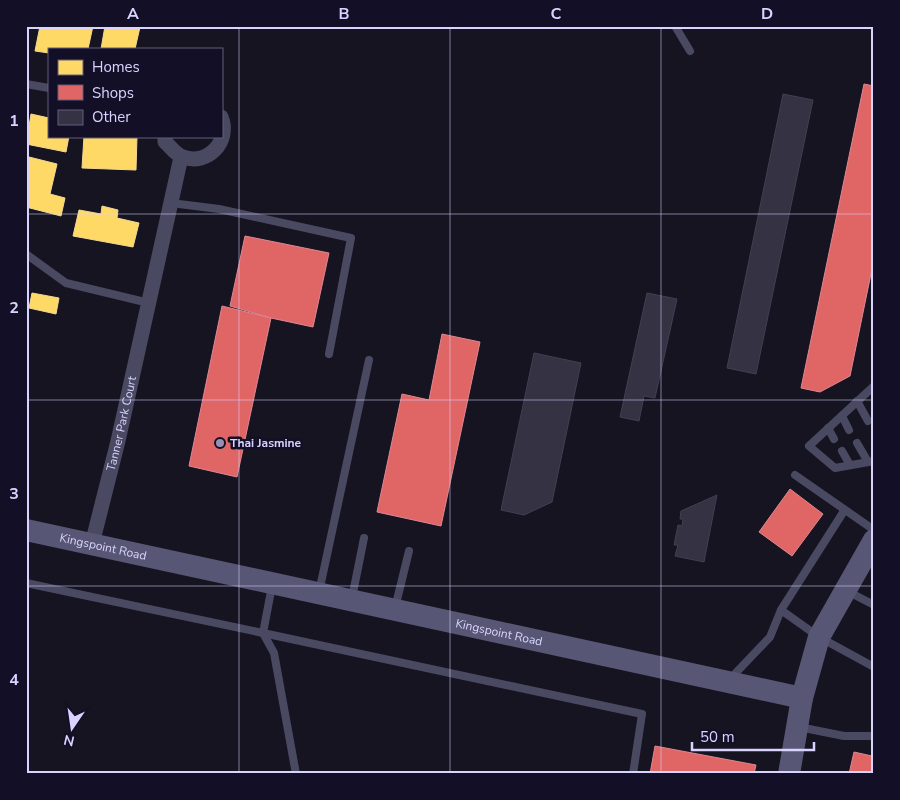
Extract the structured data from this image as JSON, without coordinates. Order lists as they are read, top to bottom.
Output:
{
  "streets": {
    "street": ["Tanner Park Court", "Kingspoint Road"]
  },
  "crossings": [
    ["Tanner Park Court", "Kingspoint Road"]
  ],
  "places": ["Thai Jasmine"],
  "legend": ["Homes", "Shops", "Other"],
  "scale_bar": "50 m",
  "north": "bottom",
  "grid": {
    "columns": [
      "A",
      "B",
      "C",
      "D"
    ],
    "rows": [
      "1",
      "2",
      "3",
      "4"
    ]
  }
}
